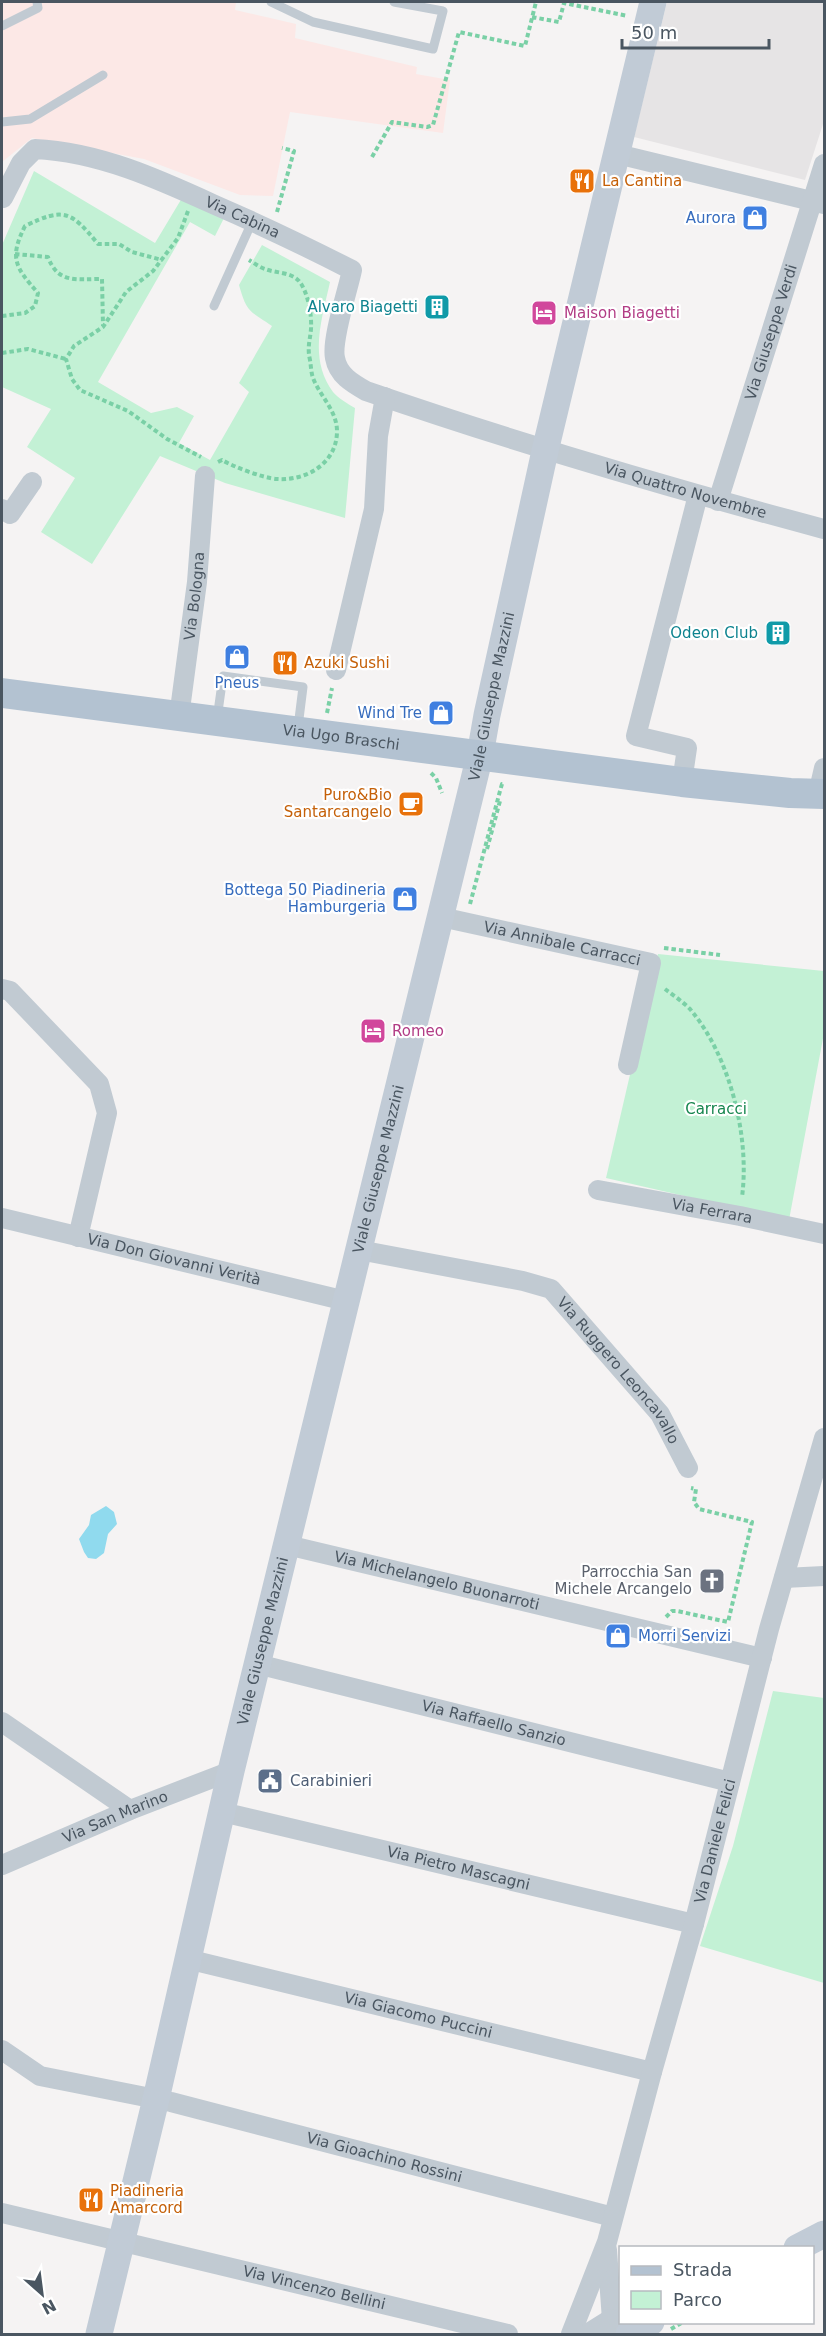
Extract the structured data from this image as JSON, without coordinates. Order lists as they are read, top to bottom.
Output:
{
  "streets": {
    "main road": ["Via Ugo Braschi"],
    "street": [
      "Via Cabina",
      "Via Giuseppe Verdi",
      "Via Quattro Novembre",
      "Via Bologna",
      "Viale Giuseppe Mazzini",
      "Via Annibale Carracci",
      "Via Ferrara",
      "Via Don Giovanni Verità",
      "Via Ruggero Leoncavallo",
      "Via Michelangelo Buonarroti",
      "Via Raffaello Sanzio",
      "Via San Marino",
      "Via Daniele Felici",
      "Via Pietro Mascagni",
      "Via Giacomo Puccini",
      "Via Gioachino Rossini",
      "Via Vincenzo Bellini"
    ]
  },
  "crossings": [
    ["Via Cabina", "Via Quattro Novembre"],
    ["Via Cabina", "Viale Giuseppe Mazzini"],
    ["Via Giuseppe Verdi", "Via Quattro Novembre"],
    ["Via Quattro Novembre", "Viale Giuseppe Mazzini"],
    ["Via Bologna", "Via Ugo Braschi"],
    ["Viale Giuseppe Mazzini", "Via Ugo Braschi"],
    ["Viale Giuseppe Mazzini", "Via Annibale Carracci"],
    ["Viale Giuseppe Mazzini", "Via Don Giovanni Verità"],
    ["Viale Giuseppe Mazzini", "Via Ruggero Leoncavallo"],
    ["Viale Giuseppe Mazzini", "Via Michelangelo Buonarroti"],
    ["Viale Giuseppe Mazzini", "Via Raffaello Sanzio"],
    ["Viale Giuseppe Mazzini", "Via San Marino"],
    ["Viale Giuseppe Mazzini", "Via Pietro Mascagni"],
    ["Viale Giuseppe Mazzini", "Via Giacomo Puccini"],
    ["Viale Giuseppe Mazzini", "Via Gioachino Rossini"],
    ["Viale Giuseppe Mazzini", "Via Vincenzo Bellini"],
    ["Via Michelangelo Buonarroti", "Via Daniele Felici"],
    ["Via Raffaello Sanzio", "Via Daniele Felici"],
    ["Via Daniele Felici", "Via Pietro Mascagni"],
    ["Via Daniele Felici", "Via Giacomo Puccini"],
    ["Via Daniele Felici", "Via Gioachino Rossini"]
  ],
  "parks": ["Carracci"],
  "places": {
    "restaurant": ["La Cantina", "Azuki Sushi", "Piadineria Amarcord"],
    "shop": [
      "Aurora",
      "Pneus",
      "Wind Tre",
      "Bottega 50 Piadineria Hamburgeria",
      "Morri Servizi"
    ],
    "building": ["Alvaro Biagetti", "Odeon Club"],
    "hotel": ["Maison Biagetti", "Romeo"],
    "cafe": ["Puro&Bio Santarcangelo"],
    "church": ["Parrocchia San Michele Arcangelo"],
    "public building": ["Carabinieri"]
  },
  "legend": ["Strada", "Parco"],
  "scale_bar": "50 m",
  "north": "bottom right"
}
